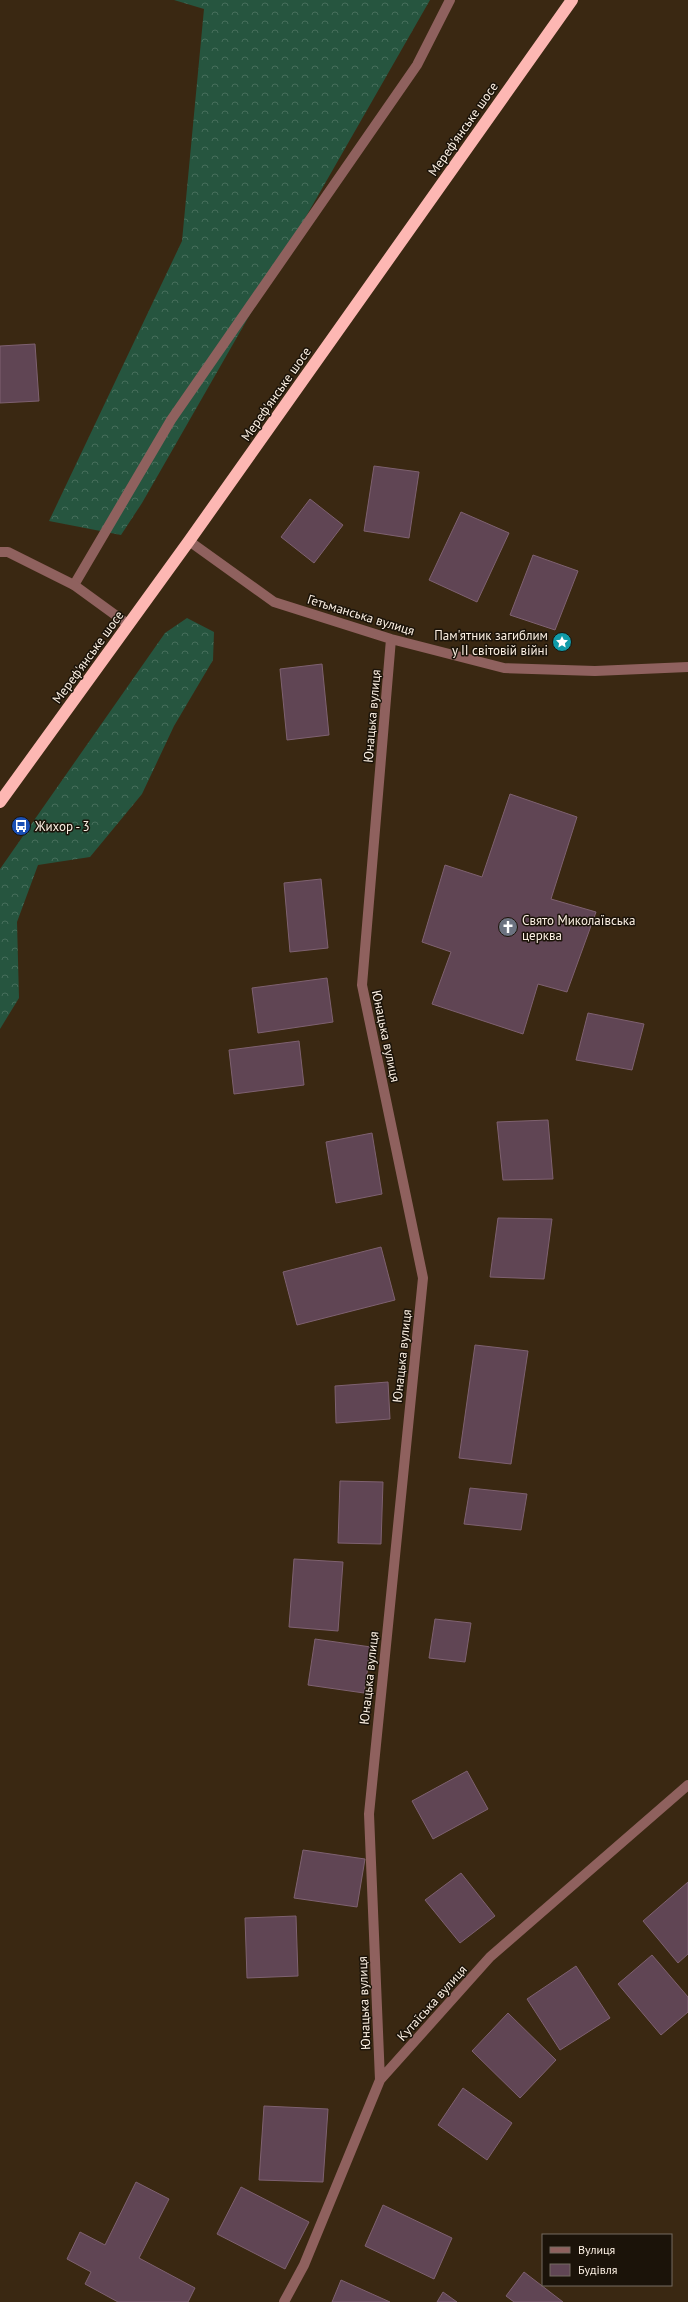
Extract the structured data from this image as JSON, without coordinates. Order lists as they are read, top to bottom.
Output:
{
  "streets": {
    "highway": ["Мереф'янське шосе"],
    "street": ["Гетьманська вулиця", "Юнацька вулиця", "Кутаїська вулиця"]
  },
  "crossings": [
    ["Мереф'янське шосе", "Гетьманська вулиця"],
    ["Гетьманська вулиця", "Юнацька вулиця"],
    ["Юнацька вулиця", "Кутаїська вулиця"]
  ],
  "places": {
    "place": ["Пам'ятник загиблим у II світовій війні"],
    "bus stop": ["Жихор - 3"],
    "church": ["Свято Миколаївська церква"]
  },
  "legend": ["Вулиця", "Будівля"]
}
